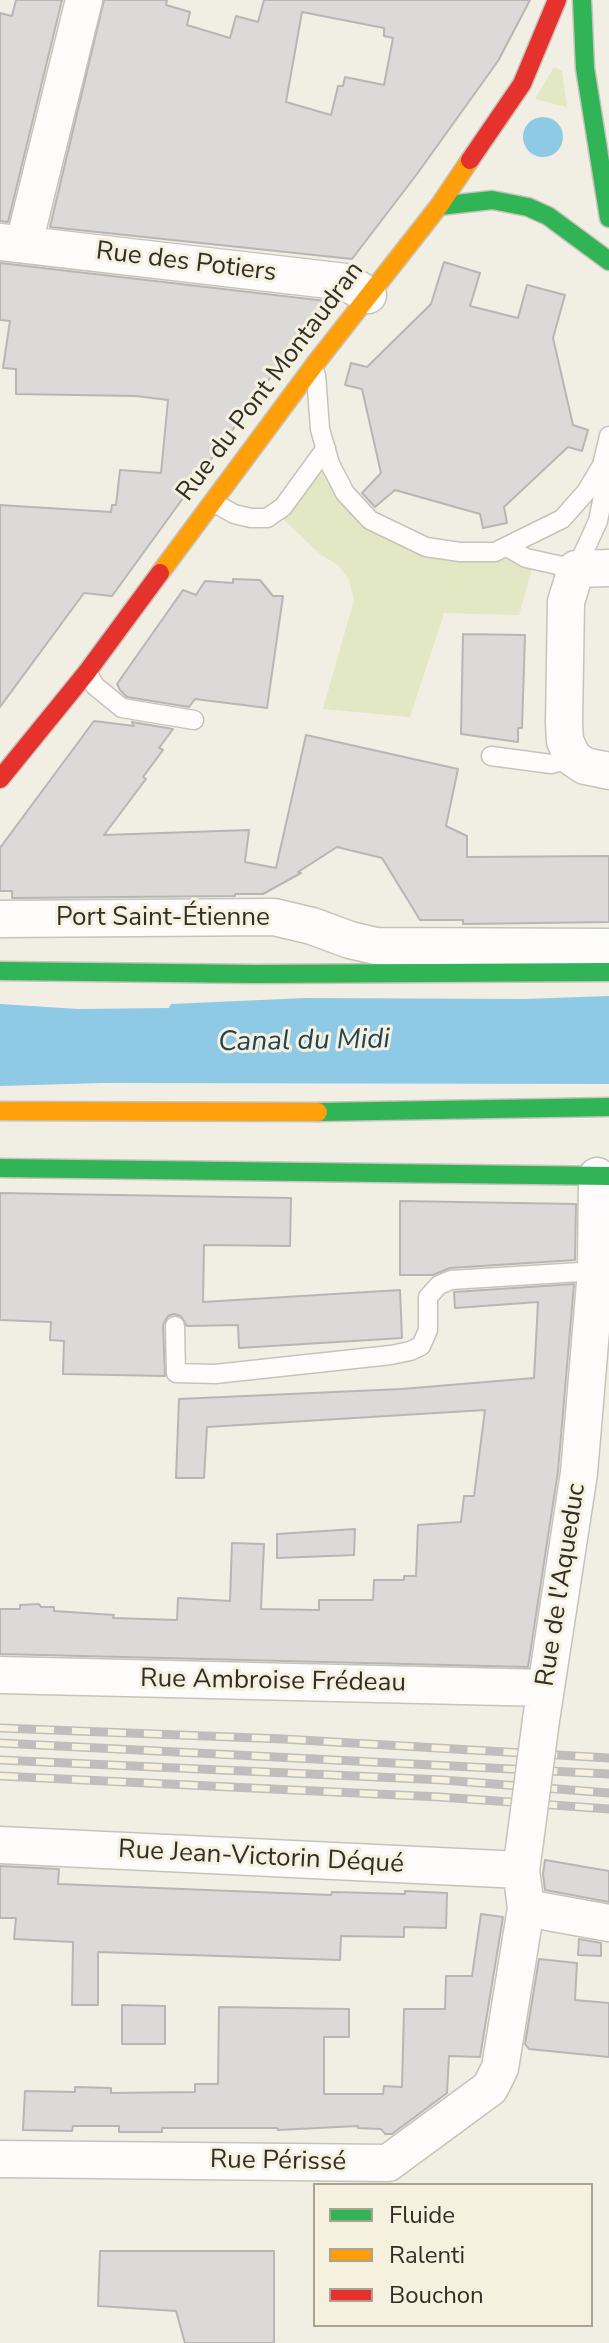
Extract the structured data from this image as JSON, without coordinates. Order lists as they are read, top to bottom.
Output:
{
  "streets": {
    "main road": ["Rue du Pont Montaudran", "Port Saint-Étienne"],
    "street": [
      "Rue des Potiers",
      "Rue de l'Aqueduc",
      "Rue Ambroise Frédeau",
      "Rue Jean-Victorin Déqué",
      "Rue Périssé"
    ]
  },
  "crossings": [
    ["Rue des Potiers", "Rue du Pont Montaudran"],
    ["Rue de l'Aqueduc", "Rue Ambroise Frédeau"],
    ["Rue de l'Aqueduc", "Rue Jean-Victorin Déqué"],
    ["Rue de l'Aqueduc", "Rue Périssé"]
  ],
  "water": ["Canal du Midi"],
  "legend": ["Fluide", "Ralenti", "Bouchon"]
}
